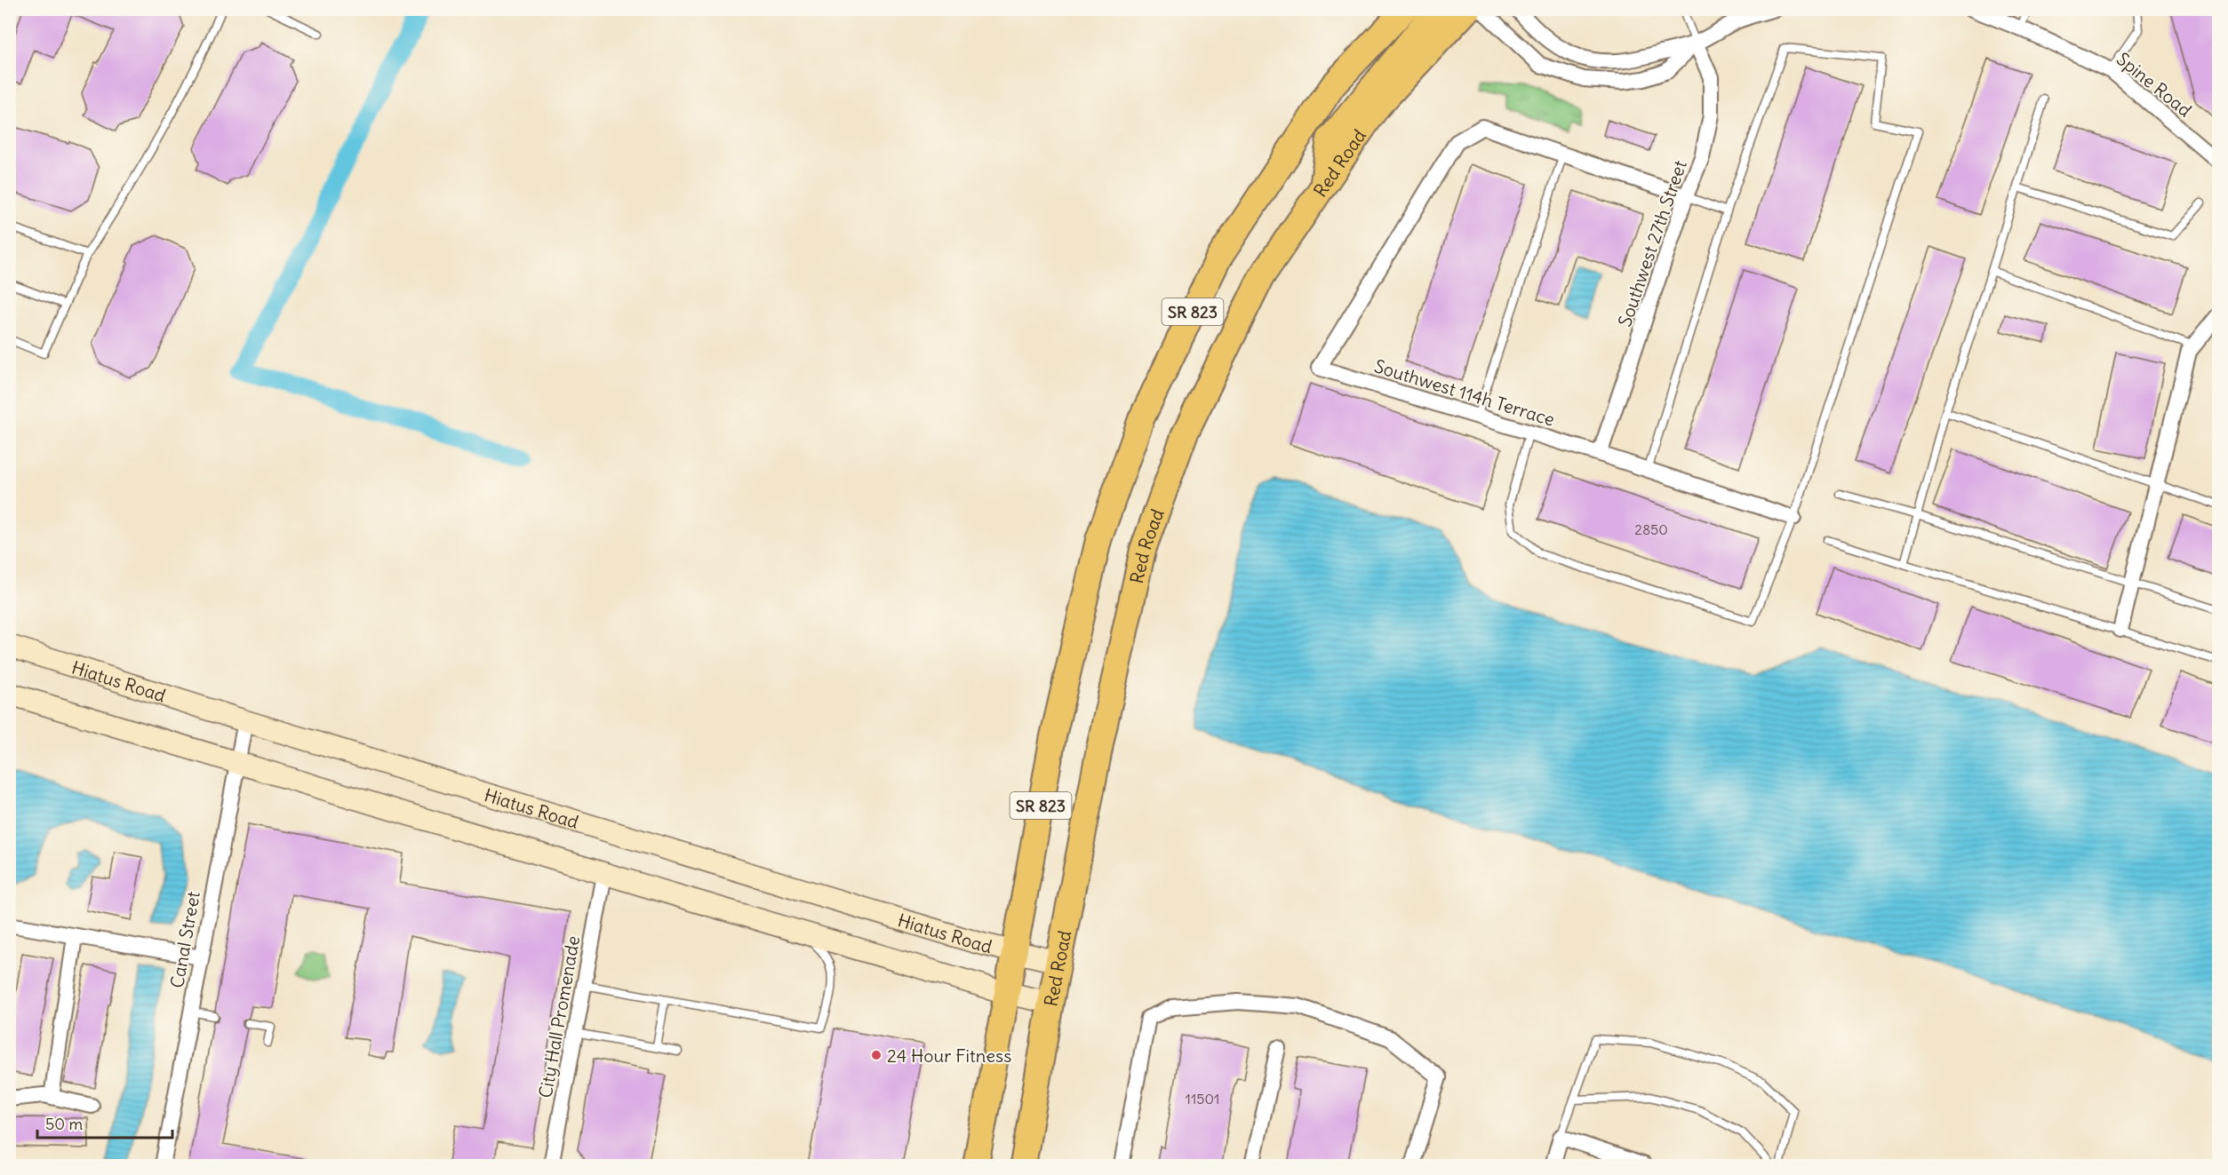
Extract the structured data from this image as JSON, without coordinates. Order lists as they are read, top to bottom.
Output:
{
  "streets": {
    "highway": ["Red Road", "SR 823"],
    "main road": ["Hiatus Road"],
    "street": [
      "Spine Road",
      "Southwest 27th Street",
      "Southwest 114h Terrace",
      "Canal Street",
      "City Hall Promenade"
    ]
  },
  "crossings": [
    ["Red Road", "Hiatus Road"],
    ["Southwest 27th Street", "Southwest 114h Terrace"],
    ["SR 823", "Hiatus Road"],
    ["Hiatus Road", "Canal Street"]
  ],
  "places": ["24 Hour Fitness"],
  "house_numbers": ["2850", "11501"],
  "scale_bar": "50 m"
}
